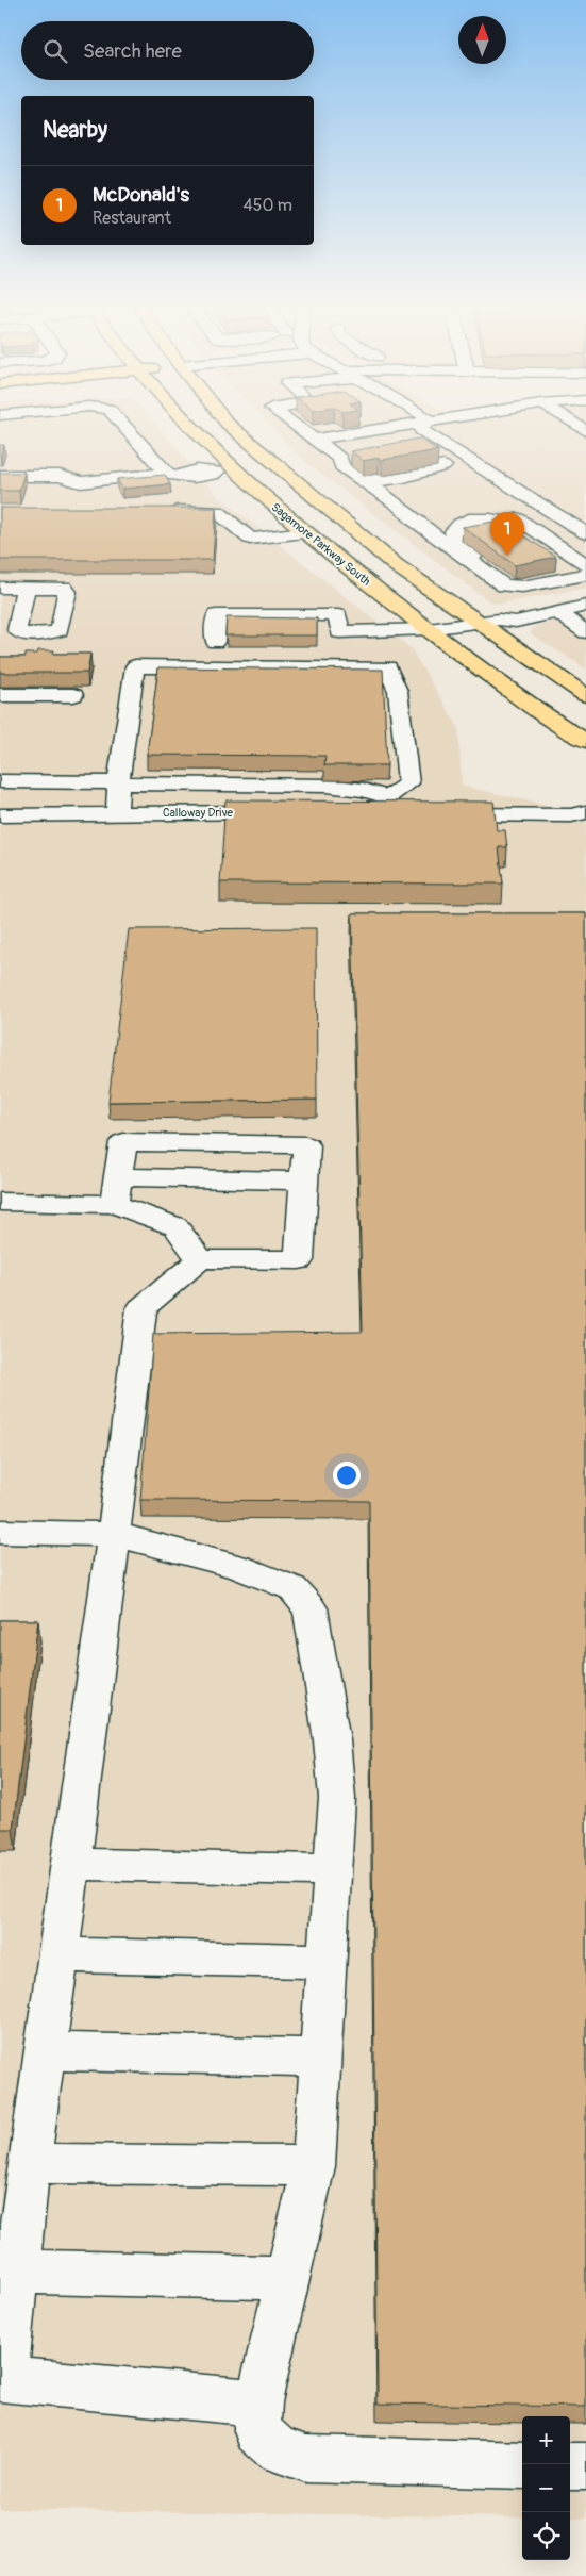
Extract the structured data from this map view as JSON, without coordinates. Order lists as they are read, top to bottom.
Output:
{
  "streets": {
    "main road": ["Sagamore Parkway South"],
    "street": ["Calloway Drive"]
  },
  "north": "top",
  "page": {
    "search": "Search here",
    "heading": "Nearby",
    "list": [
      {
        "mark": "1",
        "name": "McDonald's",
        "note": "Restaurant",
        "value": "450 m"
      }
    ],
    "pins": "1",
    "map_buttons": ["+", "−"]
  }
}
